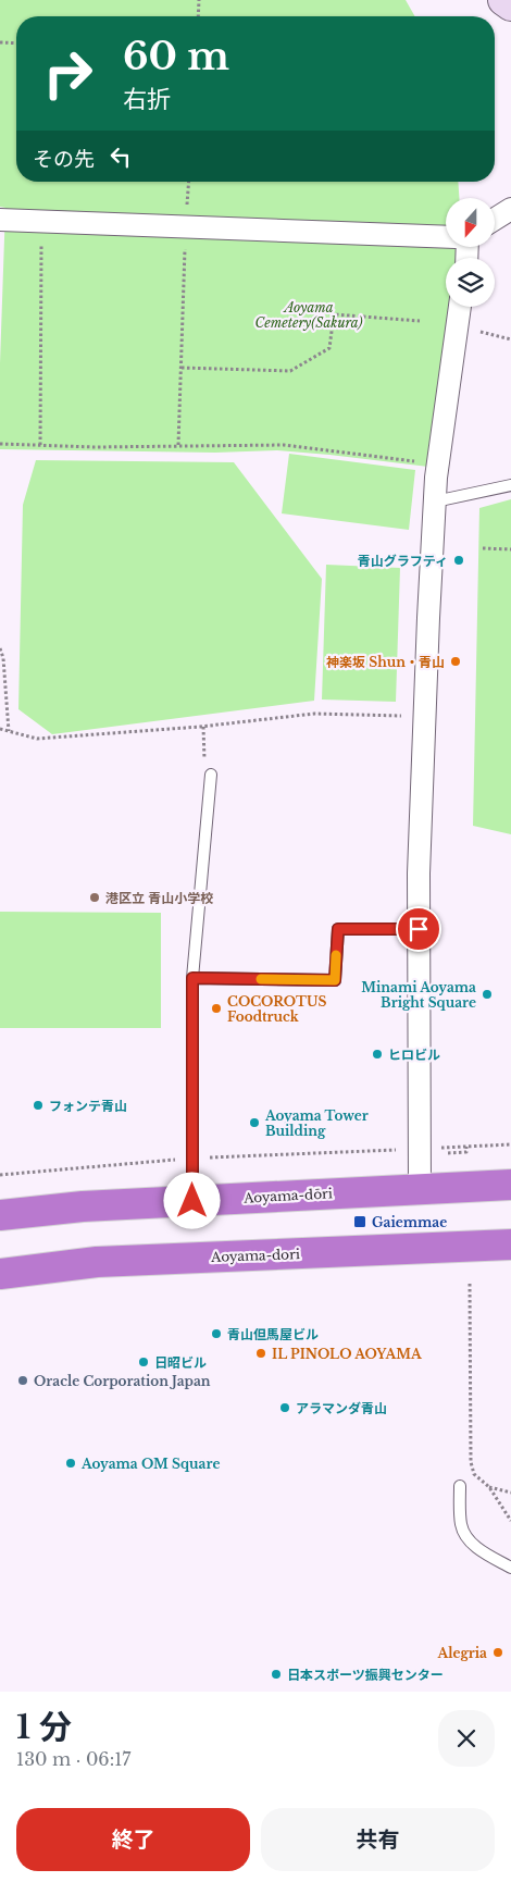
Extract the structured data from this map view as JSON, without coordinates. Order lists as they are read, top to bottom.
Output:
{
  "streets": {
    "highway": ["Aoyama-dōri", "Aoyama-dori"]
  },
  "parks": ["Aoyama Cemetery(Sakura)"],
  "places": {
    "other": [
      "青山グラフティ",
      "神楽坂 Shun・青山",
      "港区立 青山小学校",
      "Minami Aoyama Bright Square",
      "COCOROTUS Foodtruck",
      "ヒロビル",
      "フォンテ青山",
      "Aoyama Tower Building",
      "青山但馬屋ビル",
      "IL PINOLO AOYAMA",
      "日昭ビル",
      "Oracle Corporation Japan",
      "アラマンダ青山",
      "Aoyama OM Square",
      "Alegria",
      "日本スポーツ振興センター"
    ],
    "transit": ["Gaiemmae"]
  },
  "north": "bottom",
  "page": {
    "turn": ["60 m", "右折"],
    "then": "その先",
    "heading": ["1 分", "130 m · 06:17"],
    "buttons": ["終了", "共有"]
  }
}
